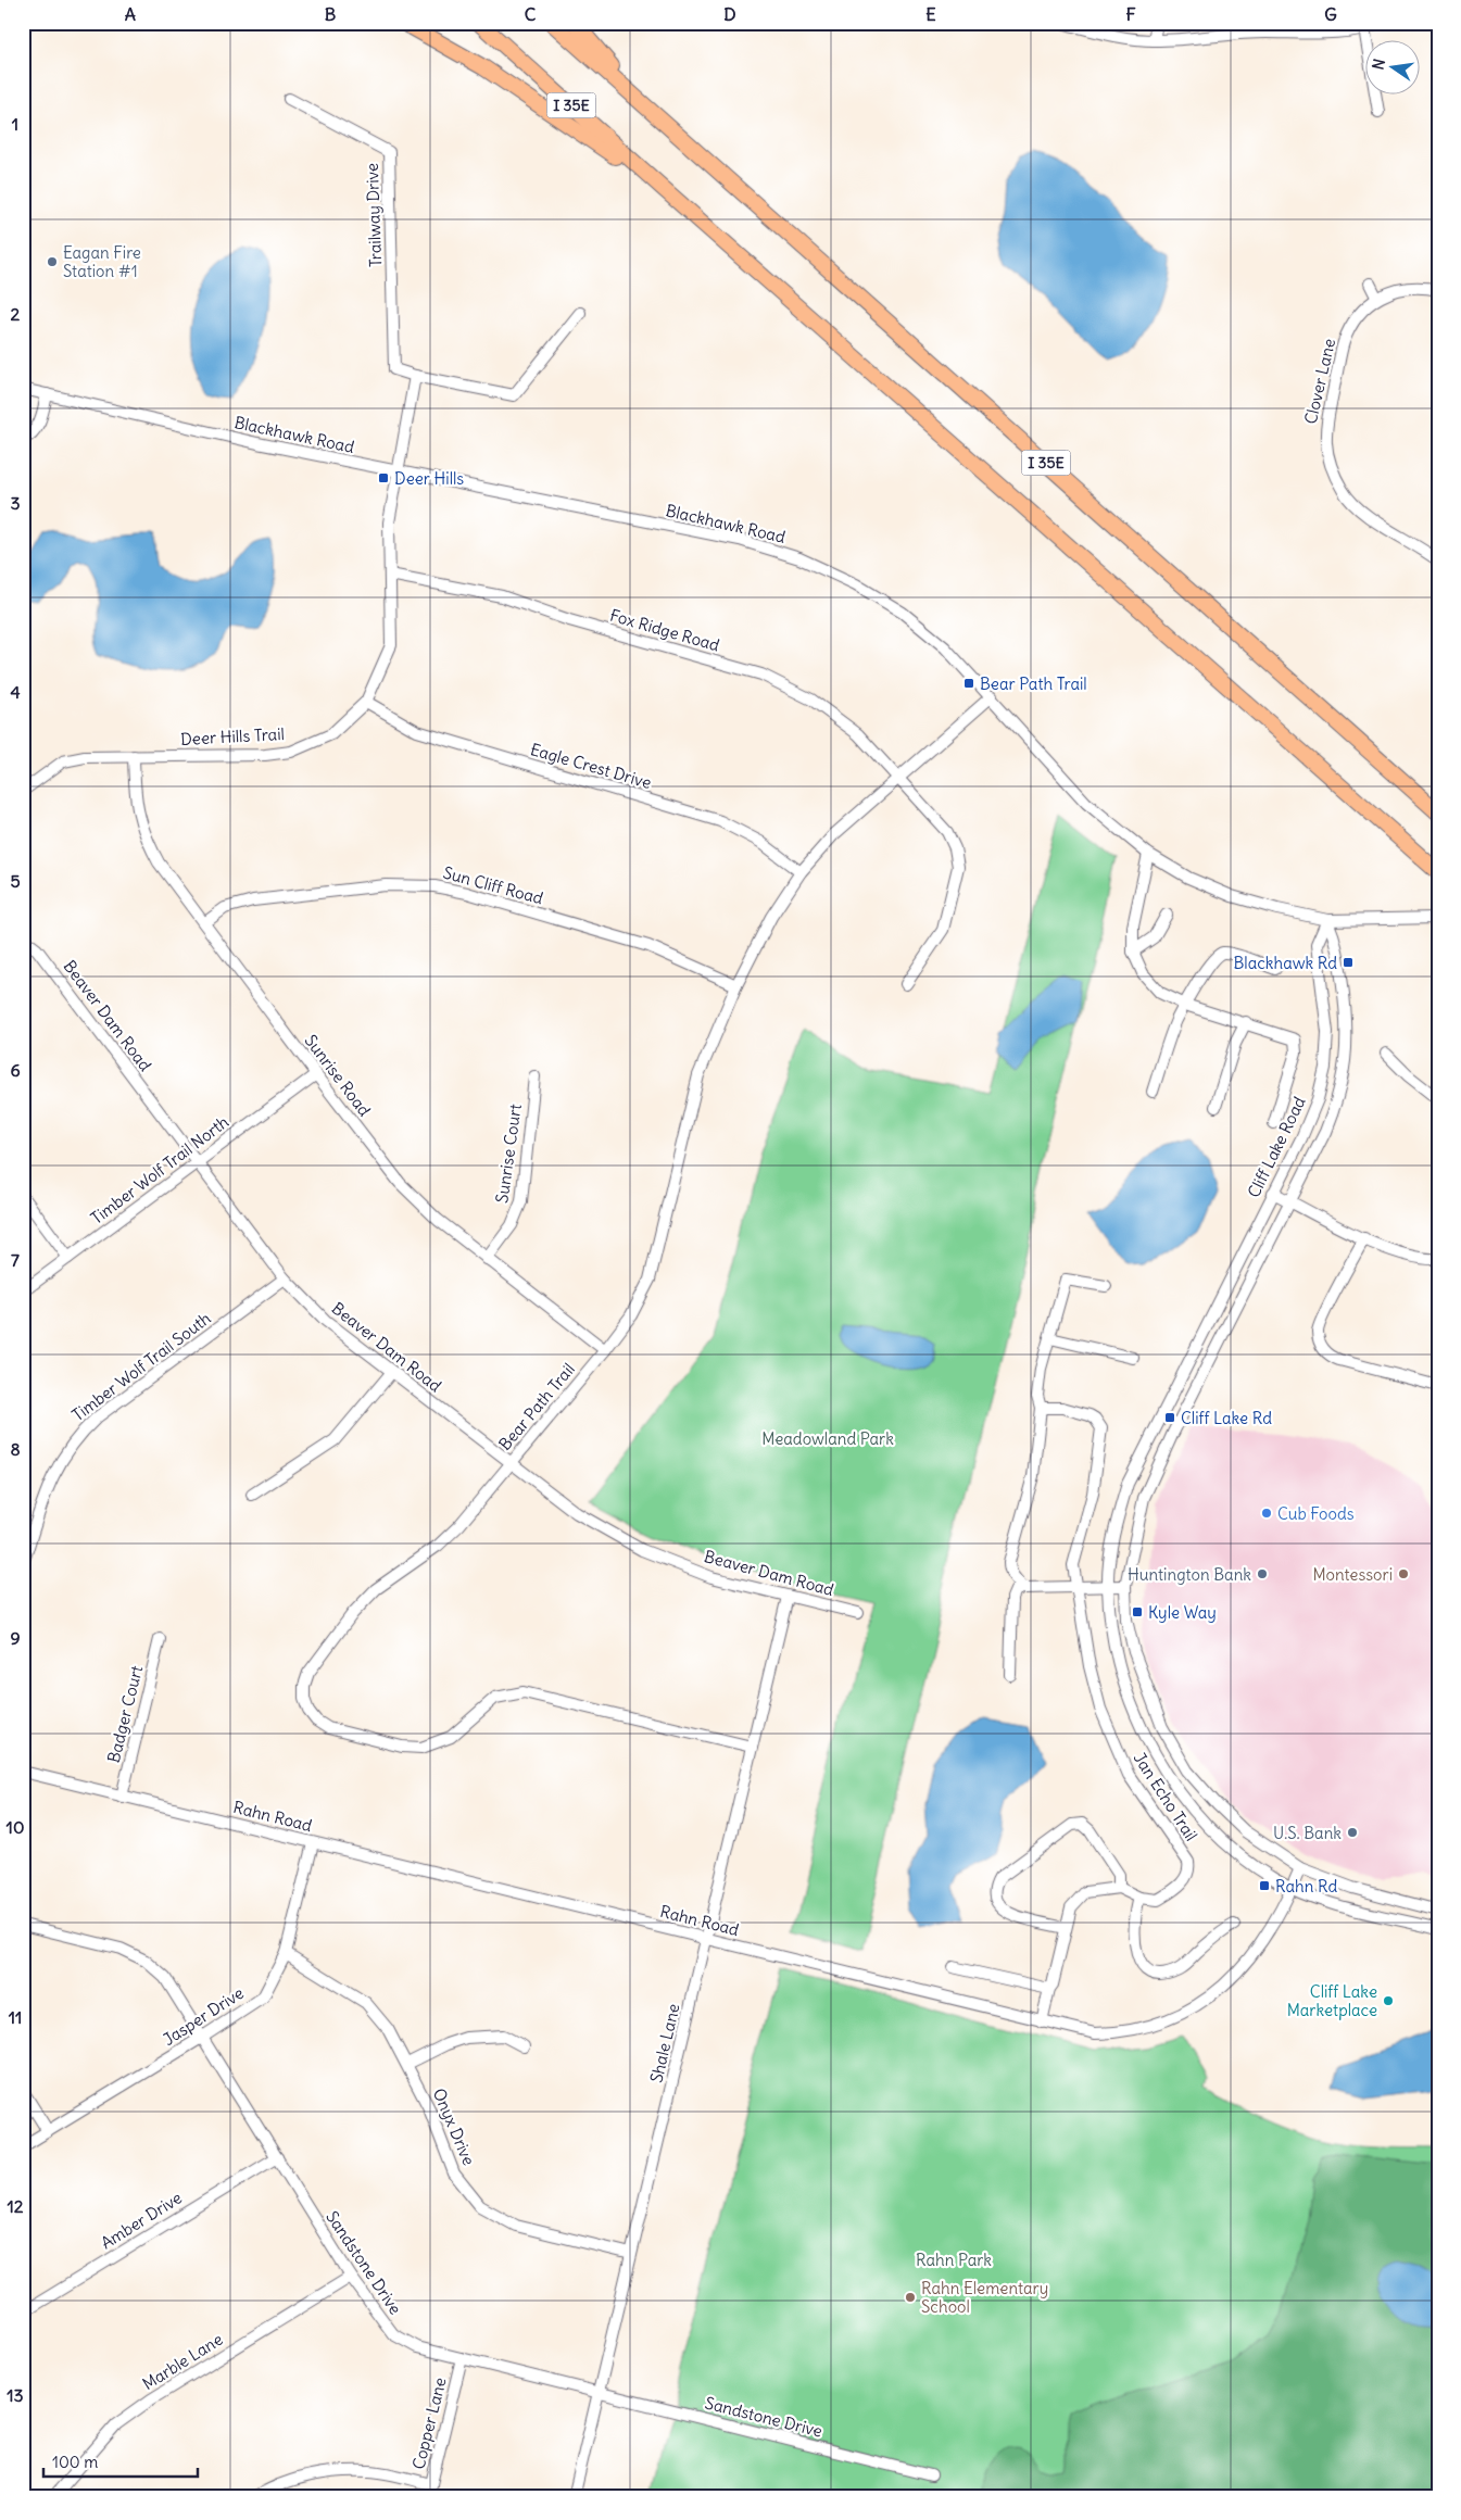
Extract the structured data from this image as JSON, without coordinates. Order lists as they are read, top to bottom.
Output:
{
  "streets": {
    "highway": ["I 35E"],
    "street": [
      "Trailway Drive",
      "Clover Lane",
      "Blackhawk Road",
      "Fox Ridge Road",
      "Deer Hills Trail",
      "Eagle Crest Drive",
      "Sun Cliff Road",
      "Beaver Dam Road",
      "Sunrise Road",
      "Cliff Lake Road",
      "Sunrise Court",
      "Timber Wolf Trail North",
      "Timber Wolf Trail South",
      "Bear Path Trail",
      "Badger Court",
      "Jan Echo Trail",
      "Rahn Road",
      "Jasper Drive",
      "Shale Lane",
      "Onyx Drive",
      "Amber Drive",
      "Sandstone Drive",
      "Marble Lane",
      "Copper Lane"
    ]
  },
  "crossings": [
    ["Blackhawk Road", "Deer Hills Trail"],
    ["Blackhawk Road", "Cliff Lake Road"],
    ["Blackhawk Road", "Bear Path Trail"],
    ["Fox Ridge Road", "Deer Hills Trail"],
    ["Fox Ridge Road", "Bear Path Trail"],
    ["Deer Hills Trail", "Eagle Crest Drive"],
    ["Deer Hills Trail", "Sunrise Road"],
    ["Eagle Crest Drive", "Bear Path Trail"],
    ["Sun Cliff Road", "Sunrise Road"],
    ["Sun Cliff Road", "Bear Path Trail"],
    ["Beaver Dam Road", "Timber Wolf Trail North"],
    ["Beaver Dam Road", "Timber Wolf Trail South"],
    ["Beaver Dam Road", "Bear Path Trail"],
    ["Beaver Dam Road", "Shale Lane"],
    ["Sunrise Road", "Sunrise Court"],
    ["Sunrise Road", "Timber Wolf Trail North"],
    ["Sunrise Road", "Bear Path Trail"],
    ["Cliff Lake Road", "Rahn Road"],
    ["Bear Path Trail", "Shale Lane"],
    ["Badger Court", "Rahn Road"],
    ["Rahn Road", "Jasper Drive"],
    ["Rahn Road", "Shale Lane"],
    ["Jasper Drive", "Onyx Drive"],
    ["Jasper Drive", "Sandstone Drive"],
    ["Shale Lane", "Onyx Drive"],
    ["Shale Lane", "Sandstone Drive"],
    ["Amber Drive", "Sandstone Drive"],
    ["Sandstone Drive", "Marble Lane"],
    ["Sandstone Drive", "Copper Lane"]
  ],
  "parks": ["Meadowland Park", "Rahn Park"],
  "places": {
    "other": [
      "Eagan Fire Station #1",
      "Cub Foods",
      "Huntington Bank",
      "Montessori",
      "U.S. Bank",
      "Cliff Lake Marketplace",
      "Rahn Elementary School"
    ],
    "transit": [
      "Deer Hills",
      "Bear Path Trail",
      "Blackhawk Rd",
      "Cliff Lake Rd",
      "Kyle Way",
      "Rahn Rd"
    ]
  },
  "scale_bar": "100 m",
  "north": "left",
  "grid": {
    "columns": [
      "A",
      "B",
      "C",
      "D",
      "E",
      "F",
      "G"
    ],
    "rows": [
      "1",
      "2",
      "3",
      "4",
      "5",
      "6",
      "7",
      "8",
      "9",
      "10",
      "11",
      "12",
      "13"
    ]
  }
}
